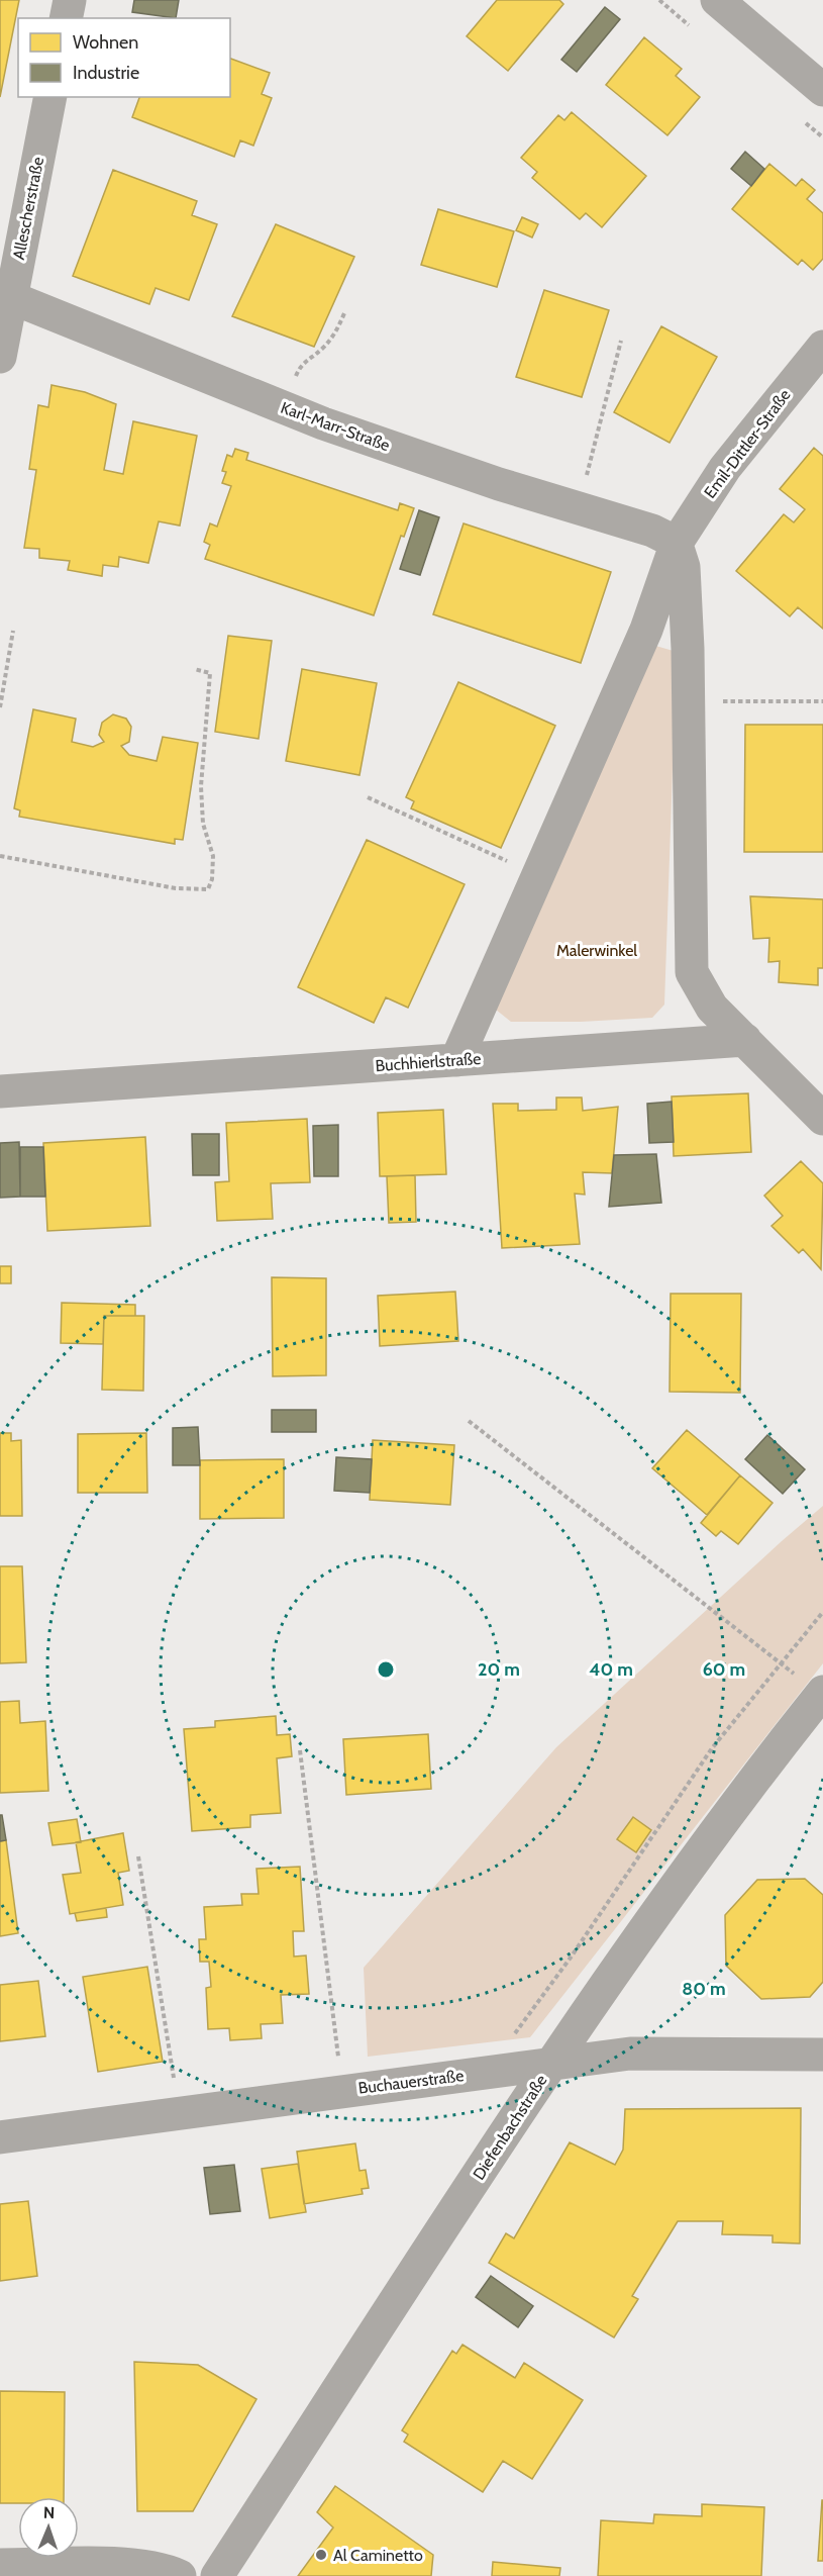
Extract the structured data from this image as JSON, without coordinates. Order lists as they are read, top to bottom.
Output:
{
  "streets": {
    "street": [
      "Allescherstraße",
      "Karl-Marr-Straße",
      "Emil-Dittler-Straße",
      "Buchhierlstraße",
      "Buchauerstraße",
      "Diefenbachstraße"
    ]
  },
  "crossings": [
    ["Allescherstraße", "Karl-Marr-Straße"],
    ["Karl-Marr-Straße", "Emil-Dittler-Straße"],
    ["Buchauerstraße", "Diefenbachstraße"]
  ],
  "parks": ["Malerwinkel"],
  "places": ["Al Caminetto"],
  "legend": ["Wohnen", "Industrie"],
  "north": "top",
  "rings": [
    "20 m",
    "40 m",
    "60 m",
    "80 m"
  ]
}
